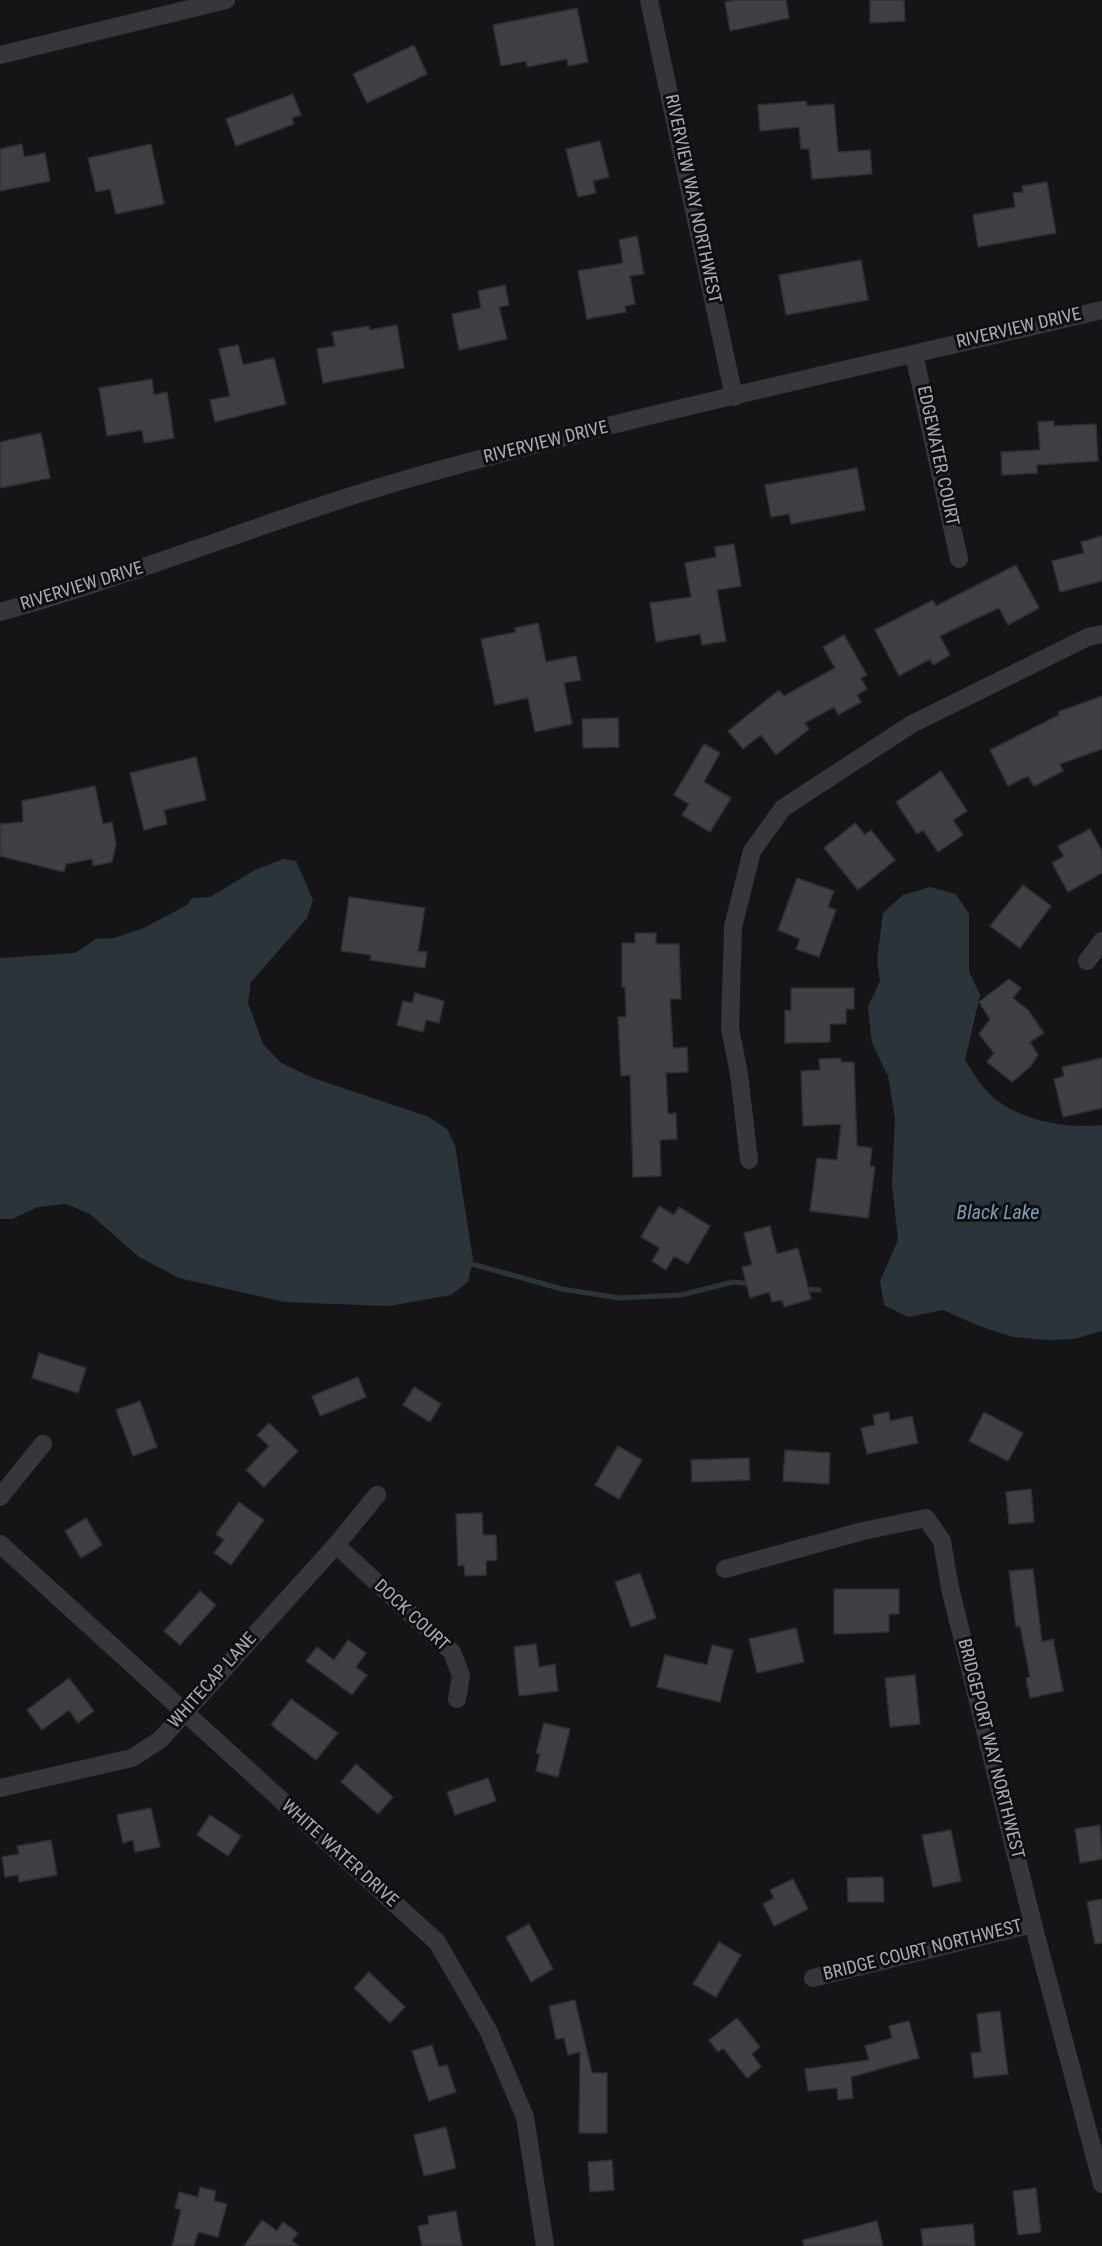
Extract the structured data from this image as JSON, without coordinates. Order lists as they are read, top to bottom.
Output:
{
  "streets": {
    "street": [
      "RIVERVIEW WAY NORTHWEST",
      "RIVERVIEW DRIVE",
      "EDGEWATER COURT",
      "DOCK COURT",
      "WHITECAP LANE",
      "BRIDGEPORT WAY NORTHWEST",
      "WHITE WATER DRIVE",
      "BRIDGE COURT NORTHWEST"
    ]
  },
  "crossings": [
    ["RIVERVIEW WAY NORTHWEST", "RIVERVIEW DRIVE"],
    ["RIVERVIEW DRIVE", "EDGEWATER COURT"],
    ["DOCK COURT", "WHITECAP LANE"],
    ["WHITECAP LANE", "WHITE WATER DRIVE"],
    ["BRIDGEPORT WAY NORTHWEST", "BRIDGE COURT NORTHWEST"]
  ],
  "water": ["Black Lake"]
}
